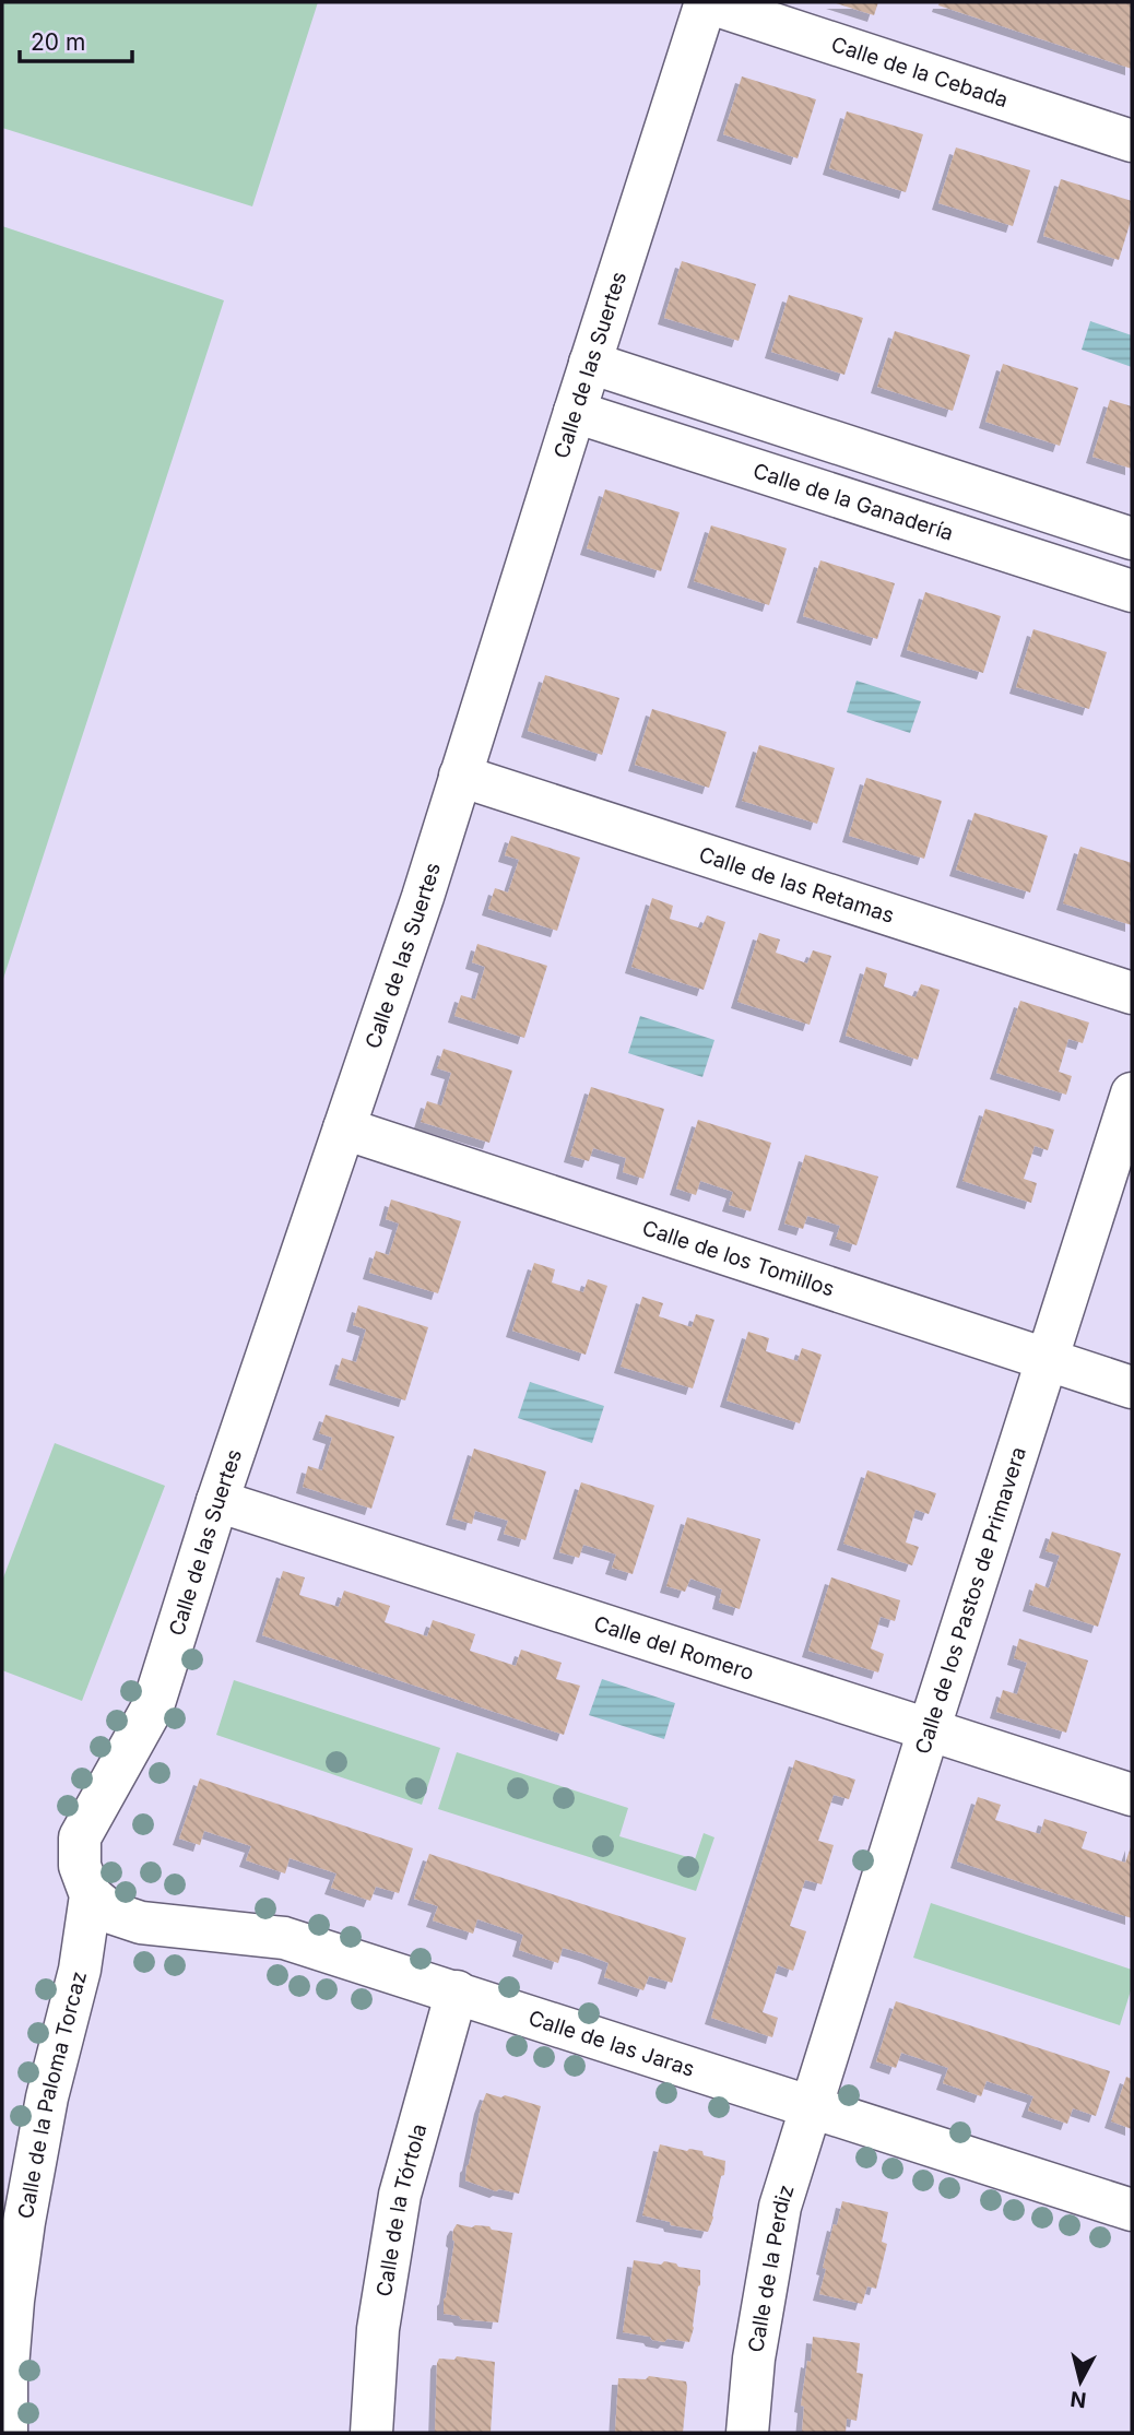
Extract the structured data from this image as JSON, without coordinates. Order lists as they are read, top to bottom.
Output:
{
  "streets": {
    "street": [
      "Calle de la Cebada",
      "Calle de las Suertes",
      "Calle de la Ganadería",
      "Calle de las Retamas",
      "Calle de los Tomillos",
      "Calle de los Pastos de Primavera",
      "Calle del Romero",
      "Calle de las Jaras",
      "Calle de la Paloma Torcaz",
      "Calle de la Tórtola",
      "Calle de la Perdiz"
    ]
  },
  "crossings": [
    ["Calle de la Cebada", "Calle de las Suertes"],
    ["Calle de las Suertes", "Calle de la Ganadería"],
    ["Calle de las Suertes", "Calle de las Retamas"],
    ["Calle de las Suertes", "Calle de los Tomillos"],
    ["Calle de las Suertes", "Calle del Romero"],
    ["Calle de las Suertes", "Calle de las Jaras"],
    ["Calle de las Suertes", "Calle de la Paloma Torcaz"],
    ["Calle de los Tomillos", "Calle de los Pastos de Primavera"],
    ["Calle de los Pastos de Primavera", "Calle del Romero"],
    ["Calle de los Pastos de Primavera", "Calle de las Jaras"],
    ["Calle de los Pastos de Primavera", "Calle de la Perdiz"],
    ["Calle de las Jaras", "Calle de la Paloma Torcaz"],
    ["Calle de las Jaras", "Calle de la Tórtola"],
    ["Calle de las Jaras", "Calle de la Perdiz"]
  ],
  "scale_bar": "20 m",
  "north": "bottom"
}
